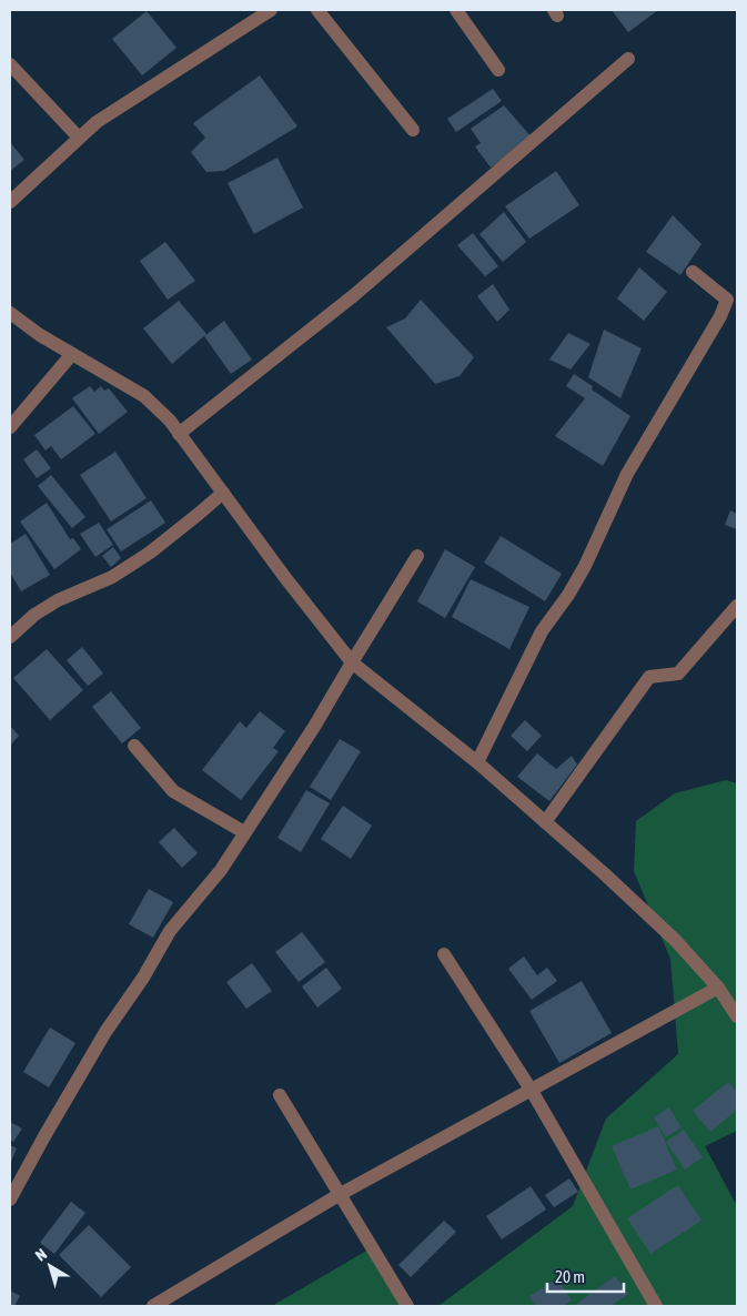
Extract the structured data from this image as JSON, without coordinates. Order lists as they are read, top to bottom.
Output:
{
  "scale_bar": "20 m",
  "north": "top left"
}
